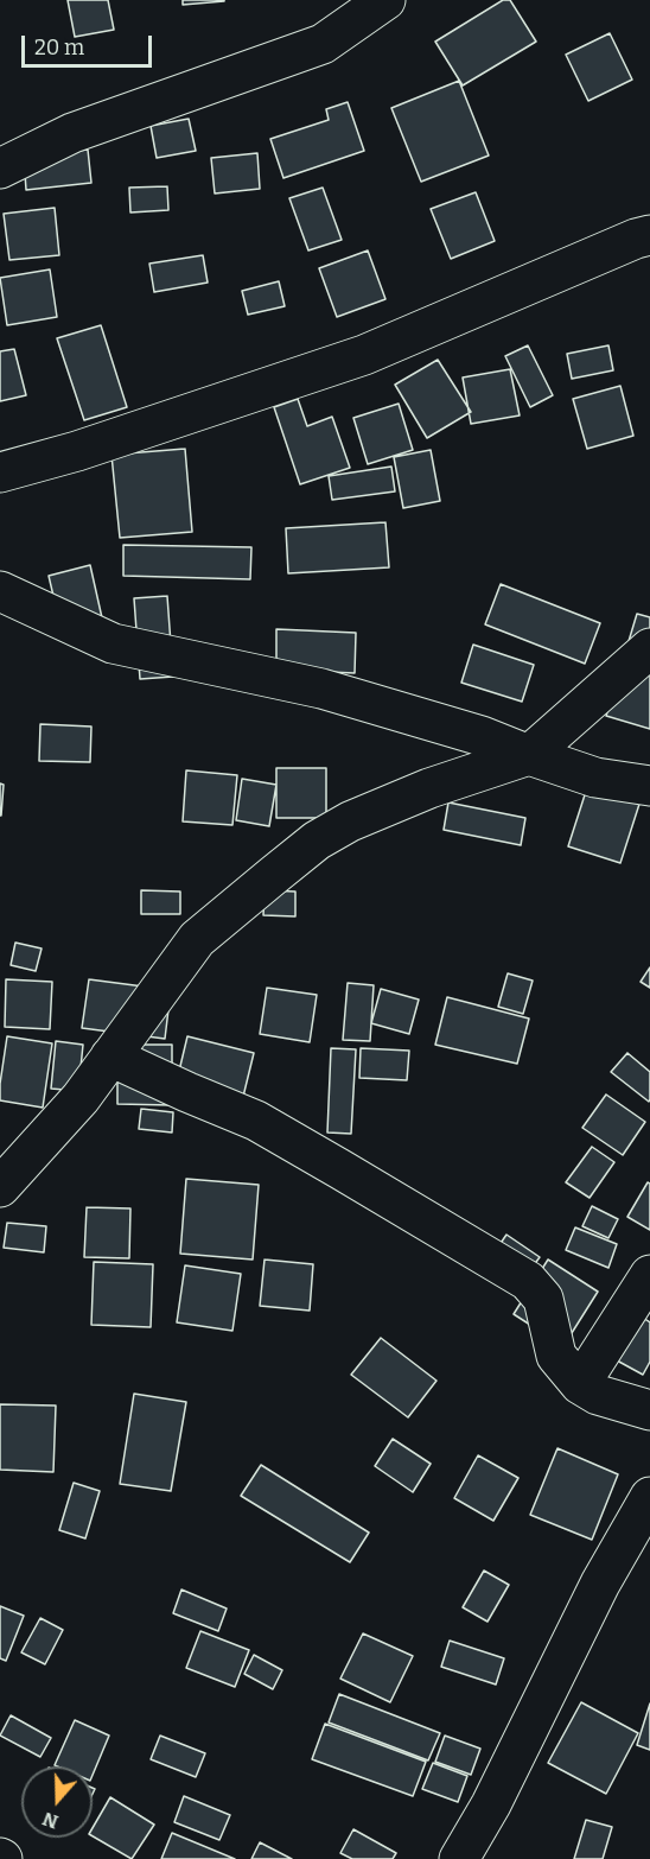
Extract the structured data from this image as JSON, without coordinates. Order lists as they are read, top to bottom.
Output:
{
  "scale_bar": "20 m",
  "north": "bottom"
}
